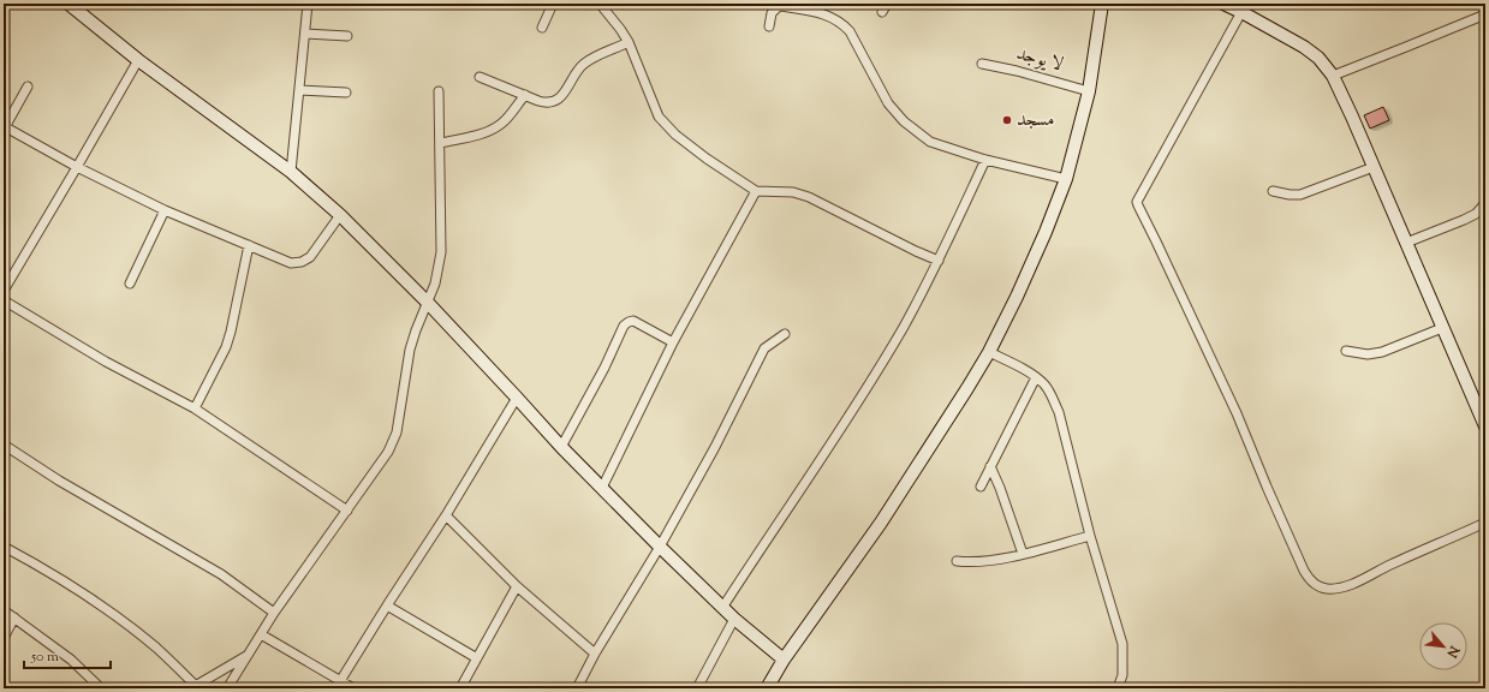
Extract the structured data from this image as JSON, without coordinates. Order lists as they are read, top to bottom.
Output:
{
  "streets": {
    "street": ["لا يوجد"]
  },
  "places": ["مسجد"],
  "scale_bar": "50 m",
  "north": "bottom right"
}
